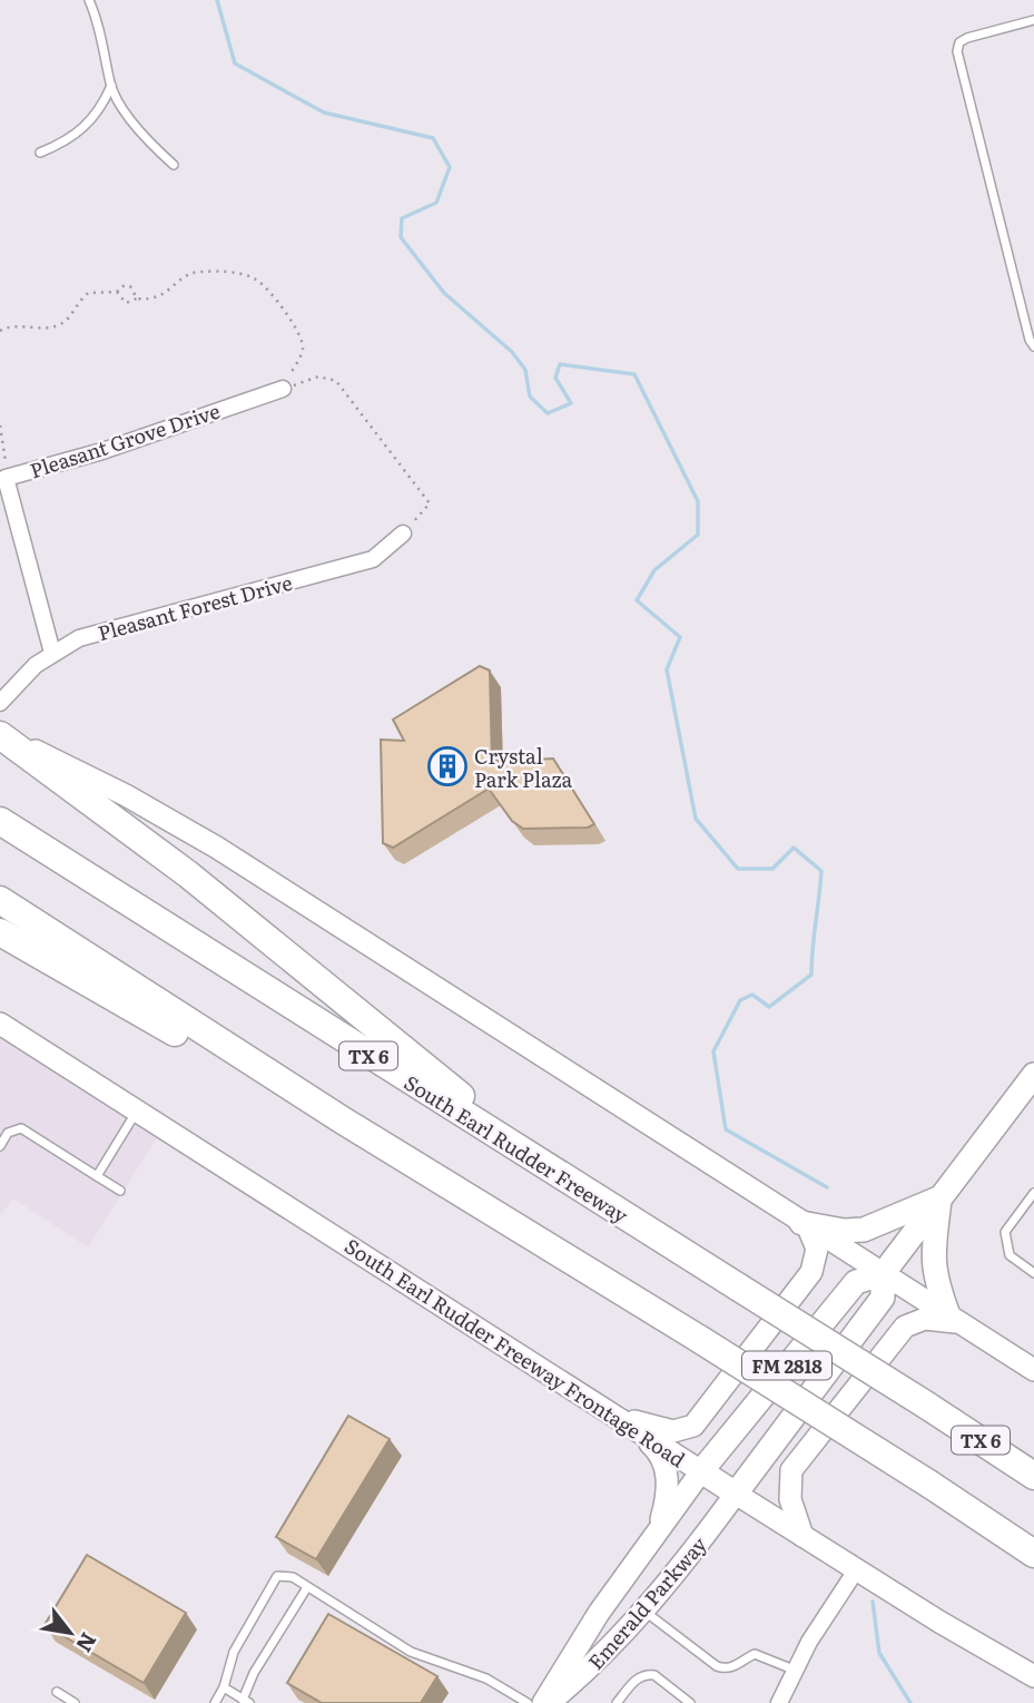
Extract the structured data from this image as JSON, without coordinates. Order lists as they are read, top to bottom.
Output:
{
  "streets": {
    "highway": ["TX 6", "South Earl Rudder Freeway"],
    "main road": ["South Earl Rudder Freeway Frontage Road", "FM 2818", "Emerald Parkway"],
    "street": ["Pleasant Grove Drive", "Pleasant Forest Drive"]
  },
  "crossings": [
    ["Pleasant Grove Drive", "Pleasant Forest Drive"],
    ["South Earl Rudder Freeway Frontage Road", "FM 2818"],
    ["South Earl Rudder Freeway Frontage Road", "Emerald Parkway"],
    ["FM 2818", "Emerald Parkway"]
  ],
  "places": {
    "building": ["Crystal Park Plaza"]
  },
  "north": "bottom right"
}
